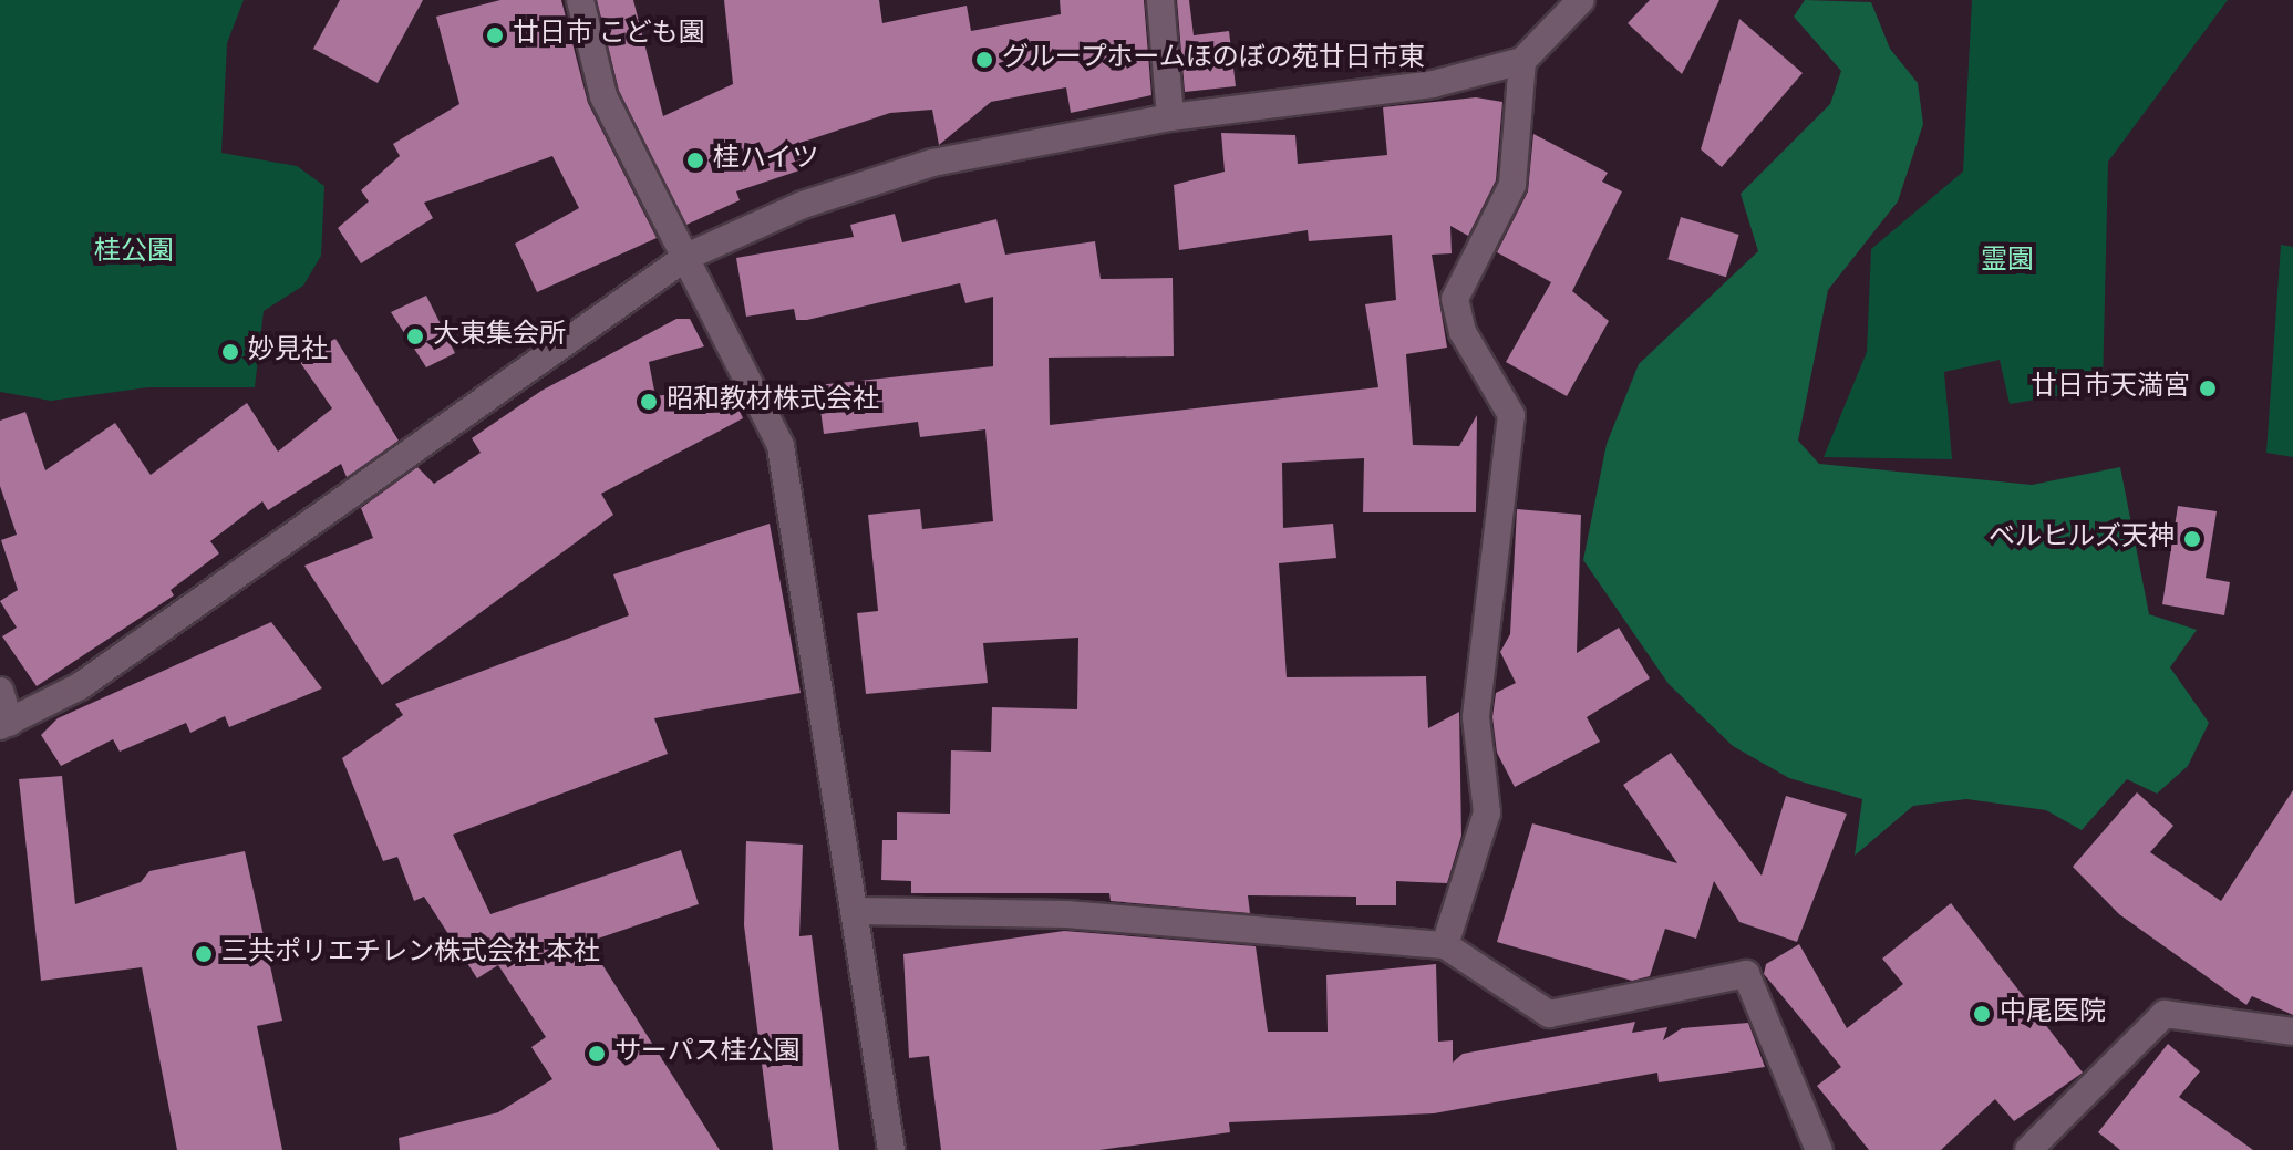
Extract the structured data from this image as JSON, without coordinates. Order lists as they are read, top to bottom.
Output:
{
  "parks": ["桂公園", "霊園"],
  "places": [
    "廿日市 こども園",
    "グループホームほのぼの苑廿日市東",
    "桂ハイツ",
    "大東集会所",
    "妙見社",
    "廿日市天満宮",
    "昭和教材株式会社",
    "ベルヒルズ天神",
    "三共ポリエチレン株式会社 本社",
    "中尾医院",
    "サーパス桂公園"
  ]
}
